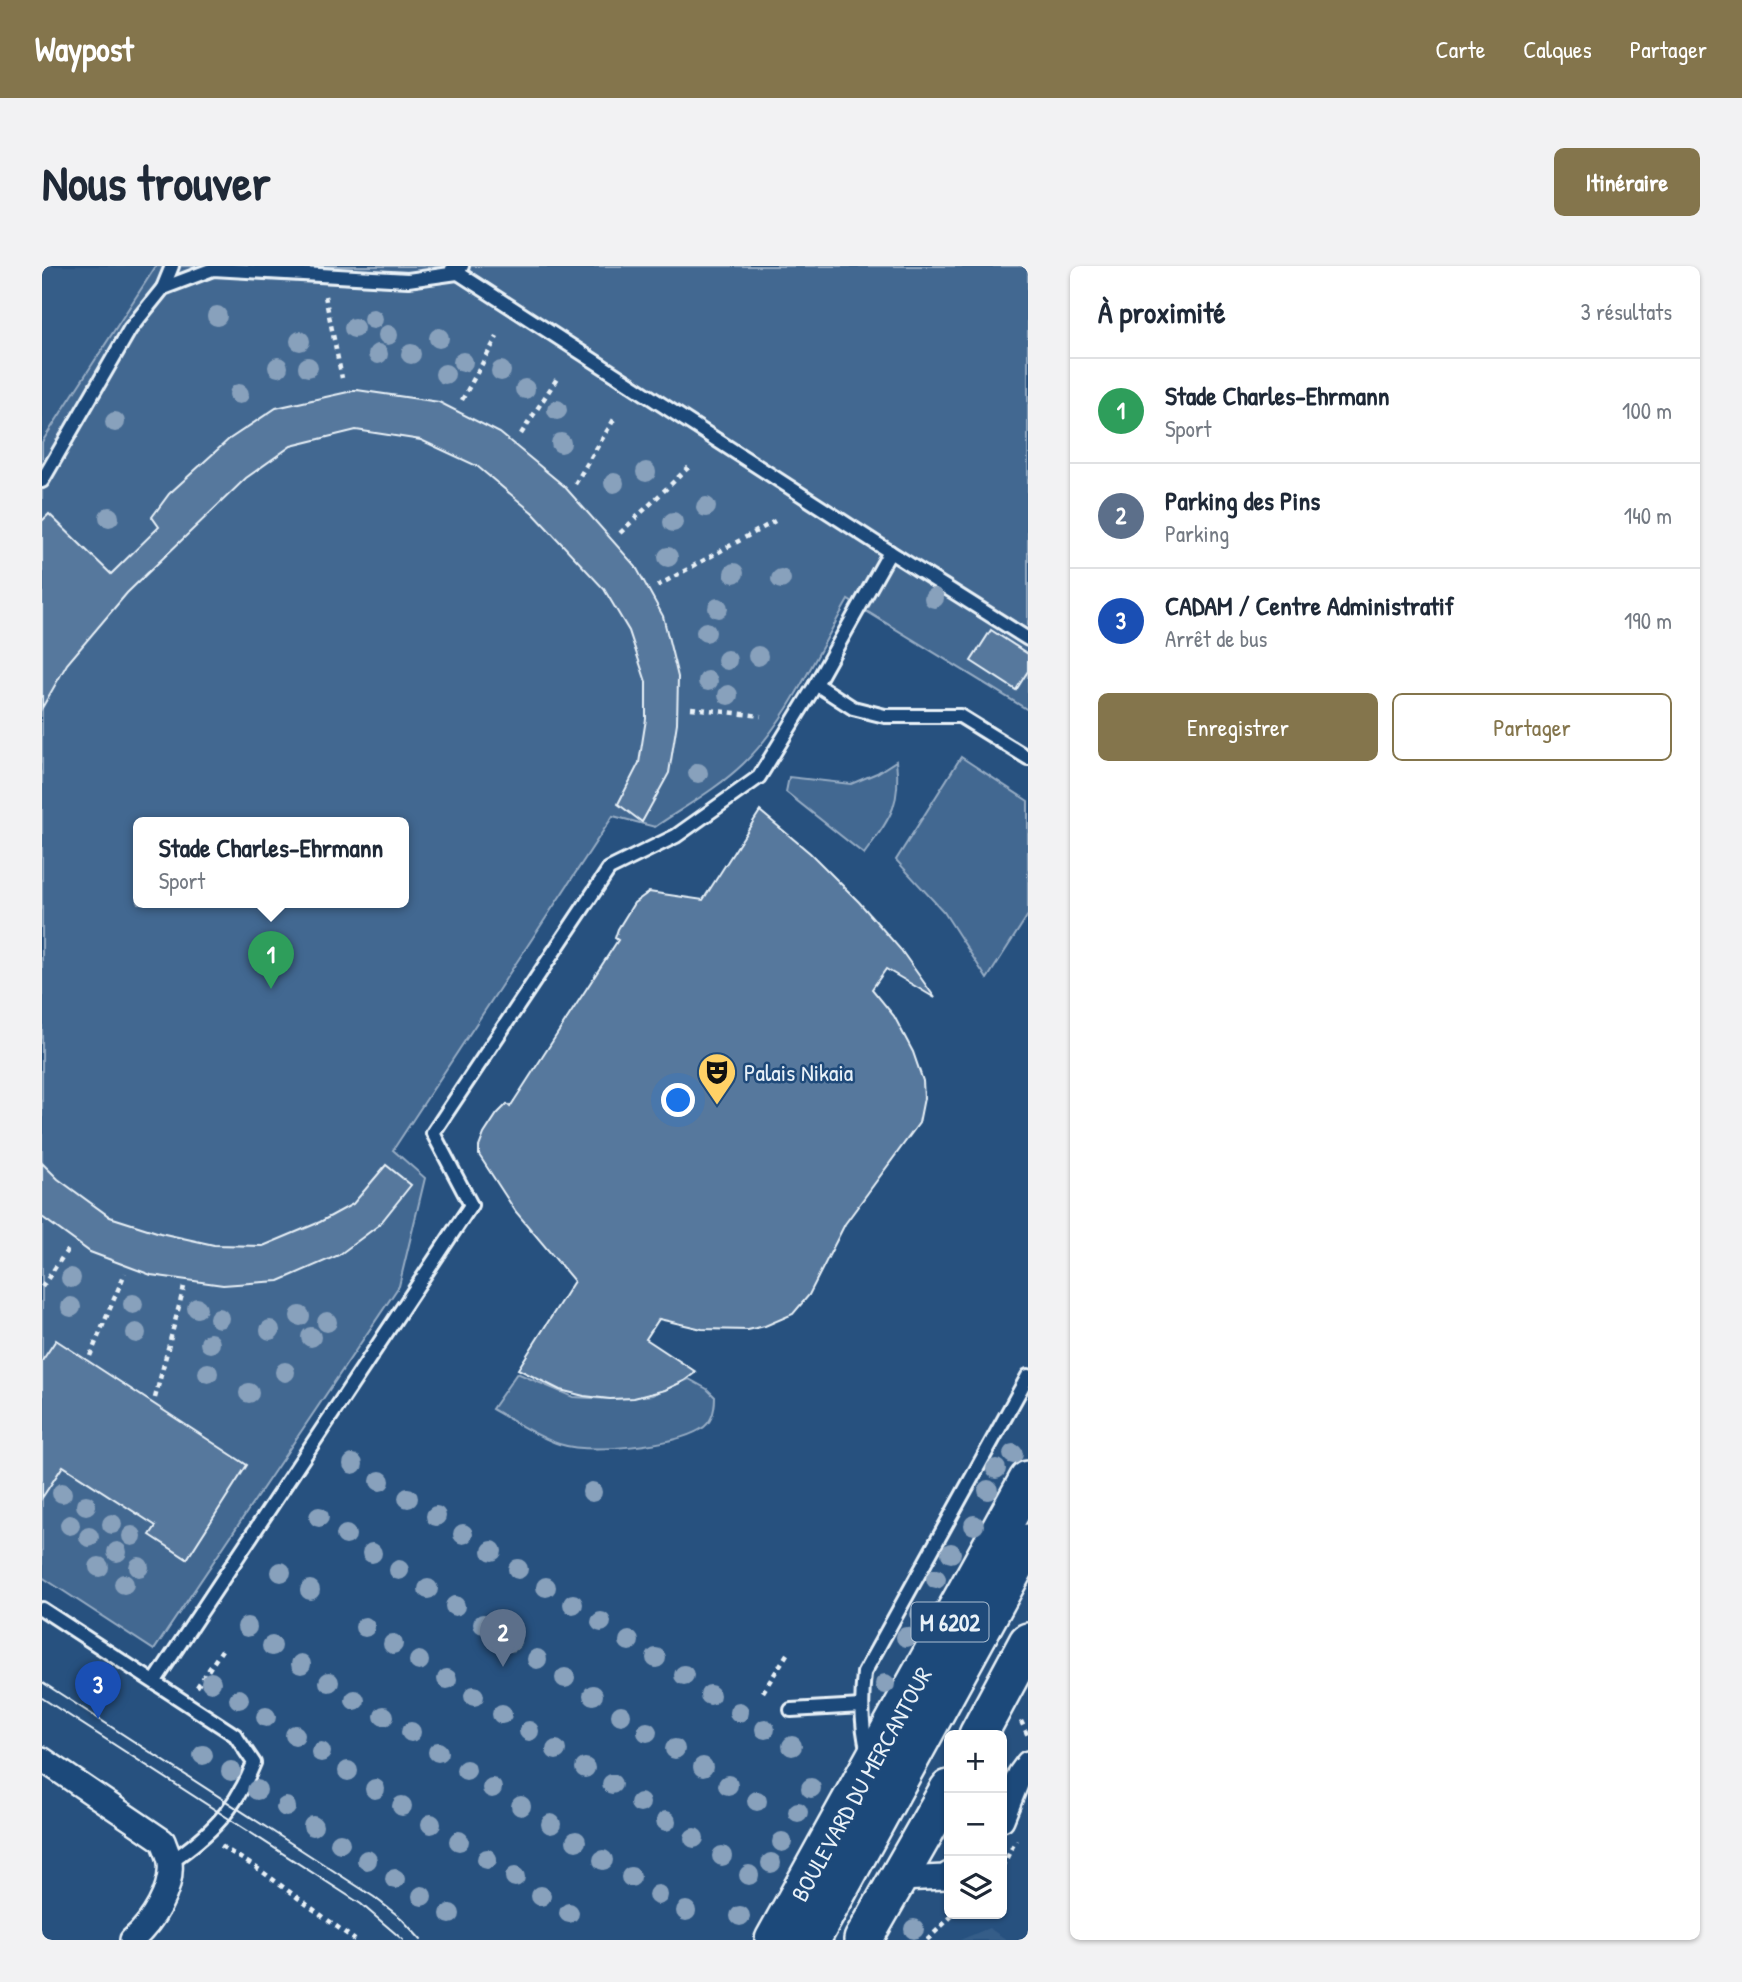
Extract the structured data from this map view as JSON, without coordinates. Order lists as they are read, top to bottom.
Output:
{
  "streets": {
    "main road": ["M 6202", "BOULEVARD DU MERCANTOUR"]
  },
  "places": {
    "theatre": ["Palais Nikaia"]
  },
  "page": {
    "header": "Waypost",
    "nav": ["Carte", "Calques", "Partager"],
    "buttons": [
      "Itinéraire",
      ["Enregistrer", "Partager"]
    ],
    "title": "Nous trouver",
    "heading": ["À proximité", "3 résultats"],
    "list": [
      {
        "mark": "1",
        "name": "Stade Charles-Ehrmann",
        "note": "Sport",
        "value": "100 m"
      },
      {
        "mark": "2",
        "name": "Parking des Pins",
        "note": "Parking",
        "value": "140 m"
      },
      {
        "mark": "3",
        "name": "CADAM / Centre Administratif",
        "note": "Arrêt de bus",
        "value": "190 m"
      }
    ],
    "popup": ["Stade Charles-Ehrmann", "Sport"],
    "pins": ["1", "2", "3"],
    "map_buttons": ["+", "−"]
  }
}
